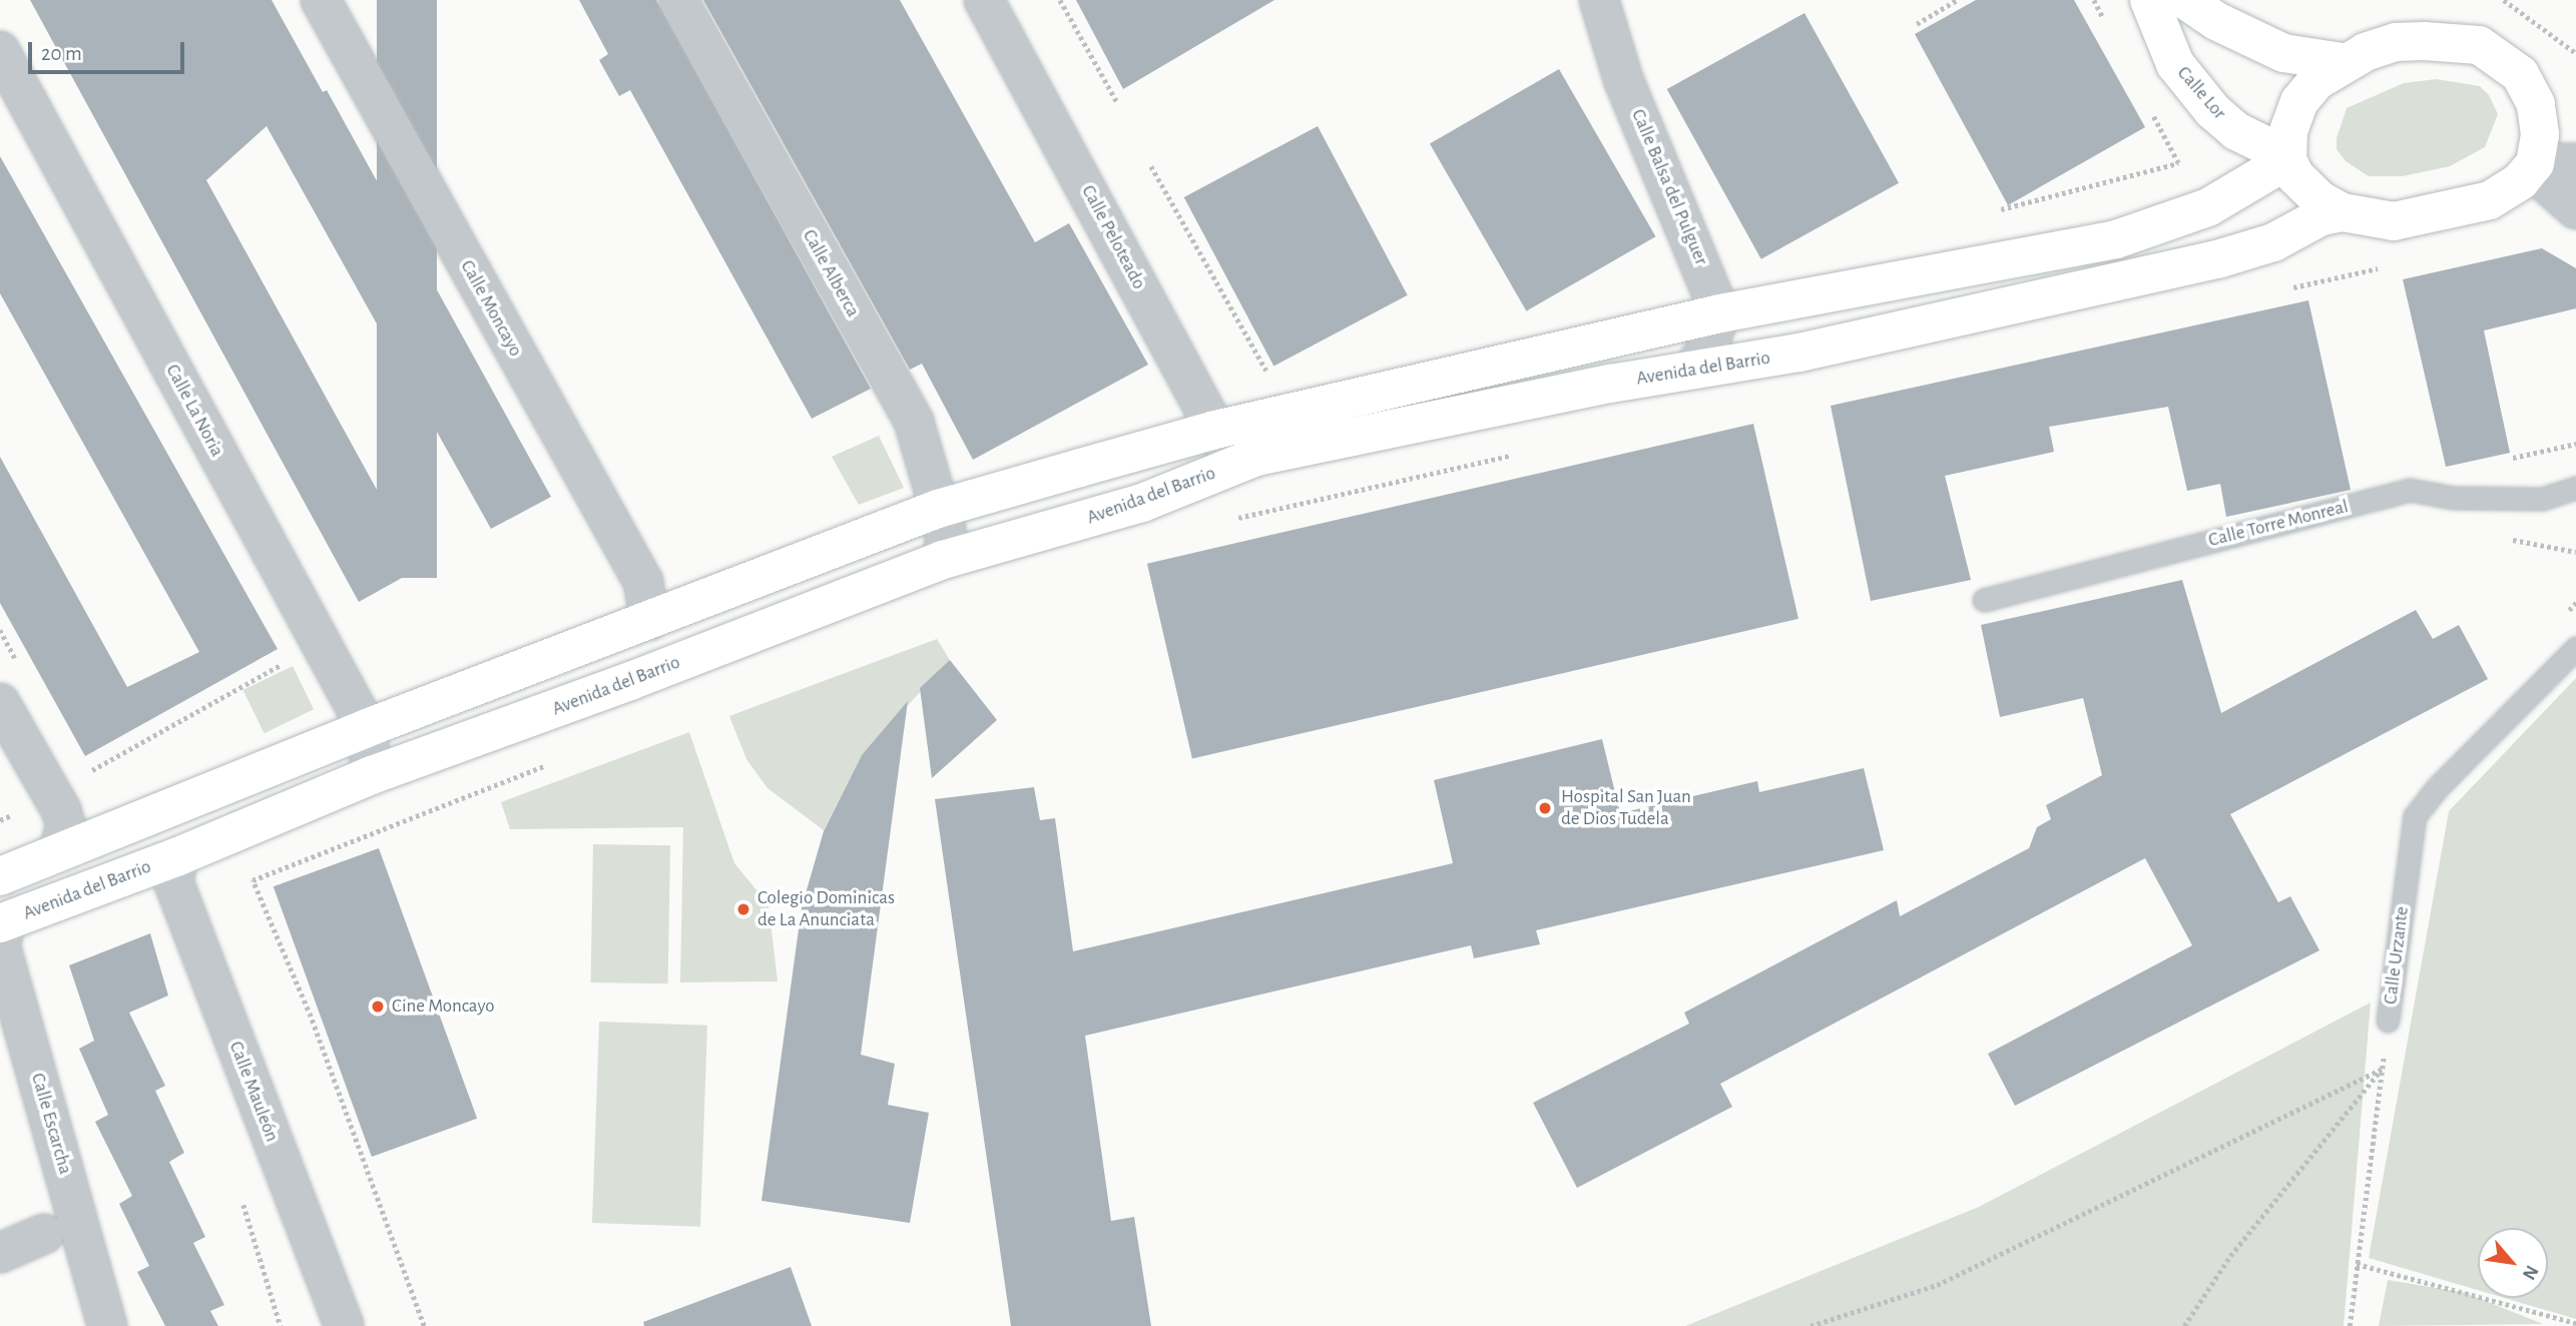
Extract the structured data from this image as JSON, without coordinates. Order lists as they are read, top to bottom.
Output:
{
  "streets": {
    "street": [
      "Calle Lor",
      "Calle Balsa del Pulguer",
      "Calle Peloteado",
      "Calle Alberca",
      "Calle Moncayo",
      "Avenida del Barrio",
      "Calle La Noria",
      "Calle Mauleón",
      "Calle Escarcha"
    ],
    "lane": ["Calle Torre Monreal", "Calle Urzante"]
  },
  "crossings": [
    ["Calle Lor", "Avenida del Barrio"],
    ["Calle Peloteado", "Avenida del Barrio"],
    ["Calle Alberca", "Avenida del Barrio"],
    ["Avenida del Barrio", "Calle La Noria"],
    ["Avenida del Barrio", "Calle Mauleón"],
    ["Avenida del Barrio", "Calle Escarcha"]
  ],
  "places": ["Hospital San Juan de Dios Tudela", "Colegio Dominicas de La Anunciata", "Cine Moncayo"],
  "scale_bar": "20 m",
  "north": "bottom right"
}
